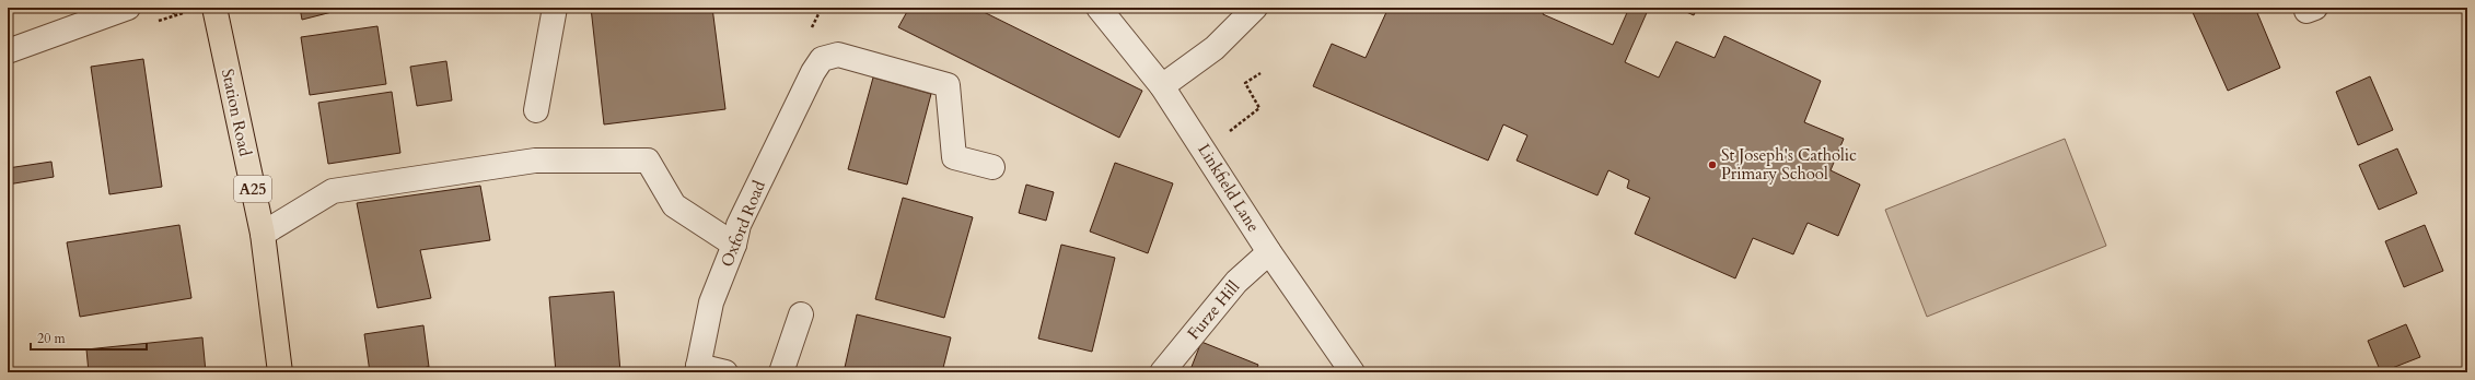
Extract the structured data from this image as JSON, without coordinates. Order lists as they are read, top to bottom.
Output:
{
  "streets": {
    "main road": ["Station Road", "A25"],
    "street": ["Linkfield Lane", "Oxford Road", "Furze Hill"]
  },
  "crossings": [
    ["Linkfield Lane", "Furze Hill"]
  ],
  "places": ["St Joseph's Catholic Primary School"],
  "scale_bar": "20 m"
}
